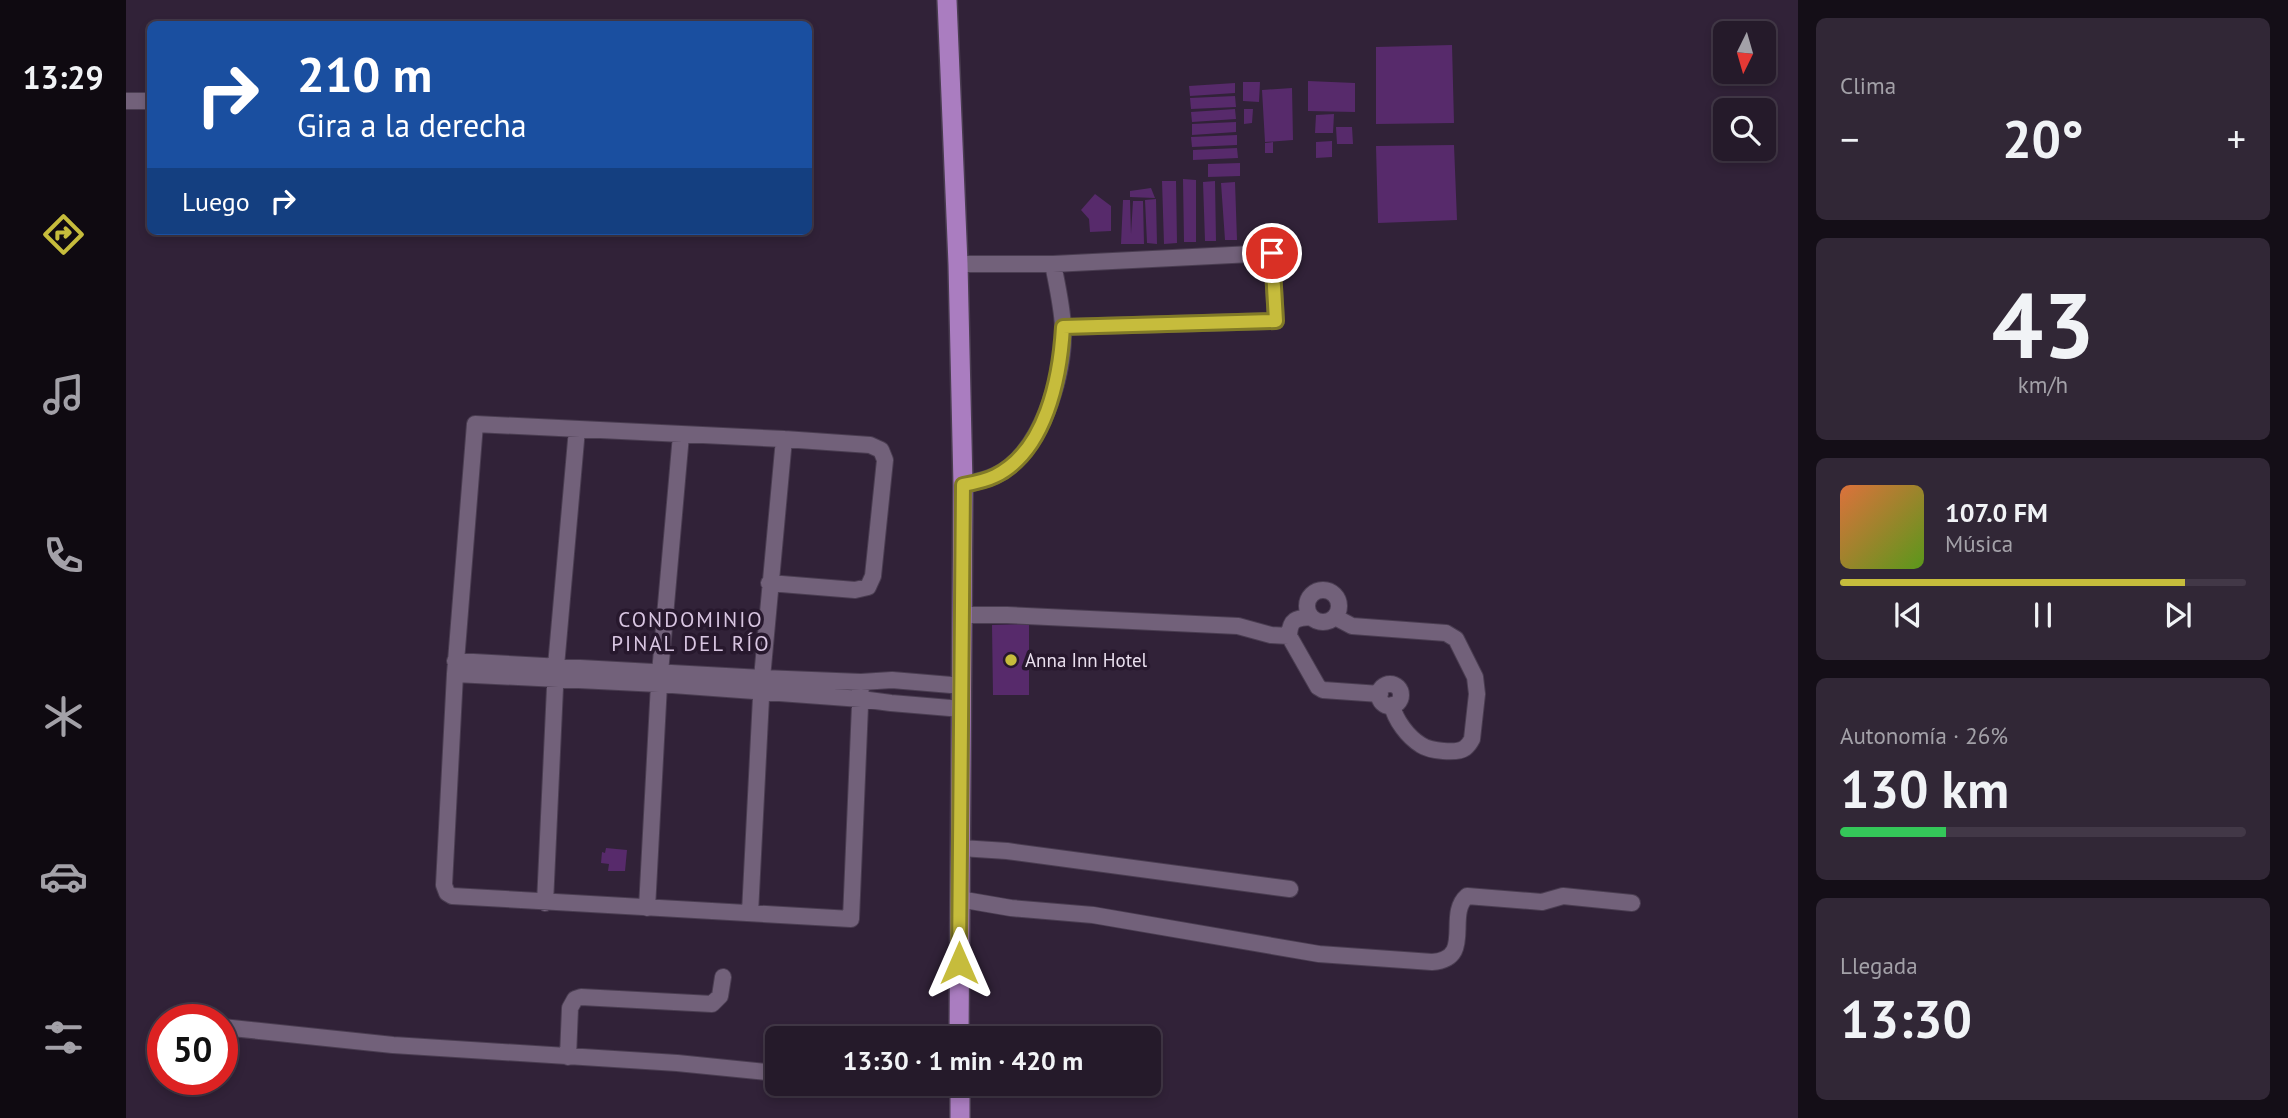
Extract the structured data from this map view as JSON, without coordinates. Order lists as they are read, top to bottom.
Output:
{
  "districts": ["CONDOMINIO PINAL DEL RÍO"],
  "places": ["Anna Inn Hotel"],
  "north": "bottom",
  "page": {
    "tabs": "13:29",
    "tile": [
      "Clima",
      ["43", "km/h"],
      ["Autonomía · 26%", "130 km"],
      ["Llegada", "13:30"]
    ],
    "turn": ["210 m", "Gira a la derecha"],
    "heat": ["−", "20°", "+"],
    "then": "Luego",
    "song": ["107.0 FM", "Música"],
    "limit": "50",
    "trip": "13:30 · 1 min · 420 m"
  }
}
